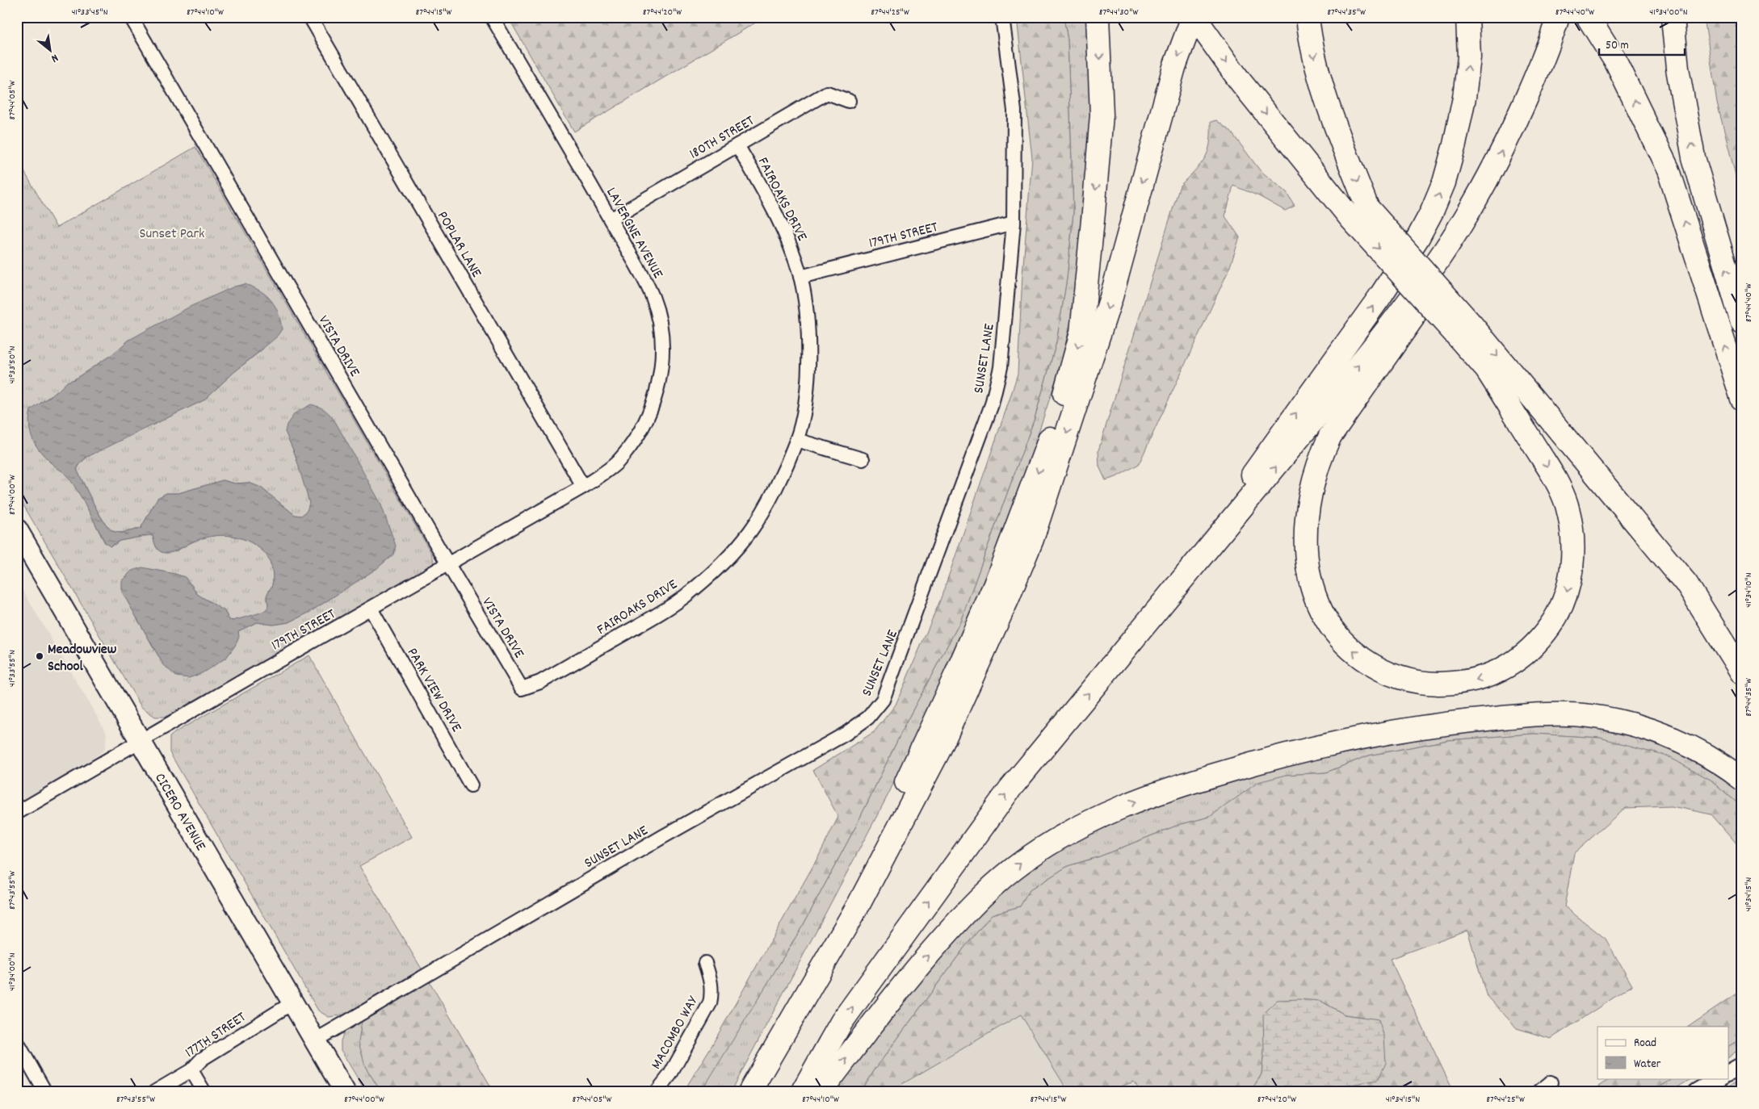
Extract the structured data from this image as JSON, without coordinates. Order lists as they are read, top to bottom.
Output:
{
  "streets": {
    "main road": ["CICERO AVENUE"],
    "street": [
      "180TH STREET",
      "FAIROAKS DRIVE",
      "LAVERGNE AVENUE",
      "179TH STREET",
      "POPLAR LANE",
      "VISTA DRIVE",
      "SUNSET LANE",
      "PARK VIEW DRIVE",
      "MACOMBO WAY",
      "177TH STREET"
    ]
  },
  "crossings": [
    ["180TH STREET", "FAIROAKS DRIVE"],
    ["180TH STREET", "LAVERGNE AVENUE"],
    ["FAIROAKS DRIVE", "179TH STREET"],
    ["FAIROAKS DRIVE", "VISTA DRIVE"],
    ["LAVERGNE AVENUE", "179TH STREET"],
    ["179TH STREET", "POPLAR LANE"],
    ["179TH STREET", "VISTA DRIVE"],
    ["179TH STREET", "SUNSET LANE"],
    ["179TH STREET", "PARK VIEW DRIVE"],
    ["179TH STREET", "CICERO AVENUE"],
    ["SUNSET LANE", "CICERO AVENUE"],
    ["CICERO AVENUE", "177TH STREET"]
  ],
  "parks": ["Sunset Park"],
  "places": ["Meadowview School"],
  "legend": ["Road", "Water"],
  "scale_bar": "50 m",
  "north": "bottom right",
  "coordinates": [
    "41°33'45\"N",
    "87°44'10\"W",
    "87°44'15\"W",
    "87°44'20\"W",
    "87°44'25\"W",
    "87°44'30\"W",
    "87°44'35\"W",
    "87°44'40\"W",
    "41°34'00\"N",
    "87°44'05\"W",
    "41°33'50\"N",
    "87°44'00\"W",
    "41°34'10\"N",
    "41°33'55\"N",
    "87°43'55\"W",
    "41°34'15\"N"
  ]
}
